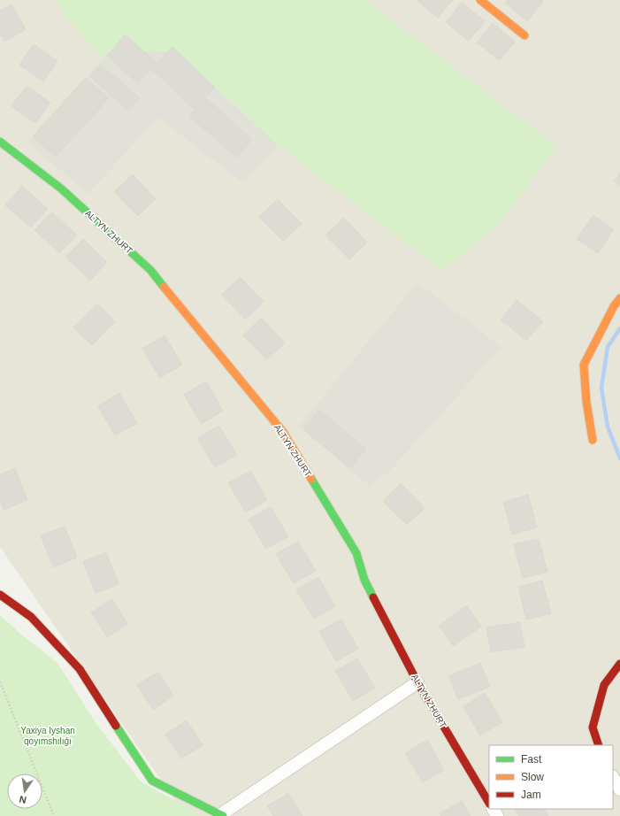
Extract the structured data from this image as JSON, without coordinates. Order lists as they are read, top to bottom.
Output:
{
  "streets": {
    "street": ["ALTYN ZHURT"]
  },
  "parks": ["Yaxiya Iyshan qoyımshılıǵı"],
  "legend": ["Fast", "Slow", "Jam"],
  "north": "bottom"
}
